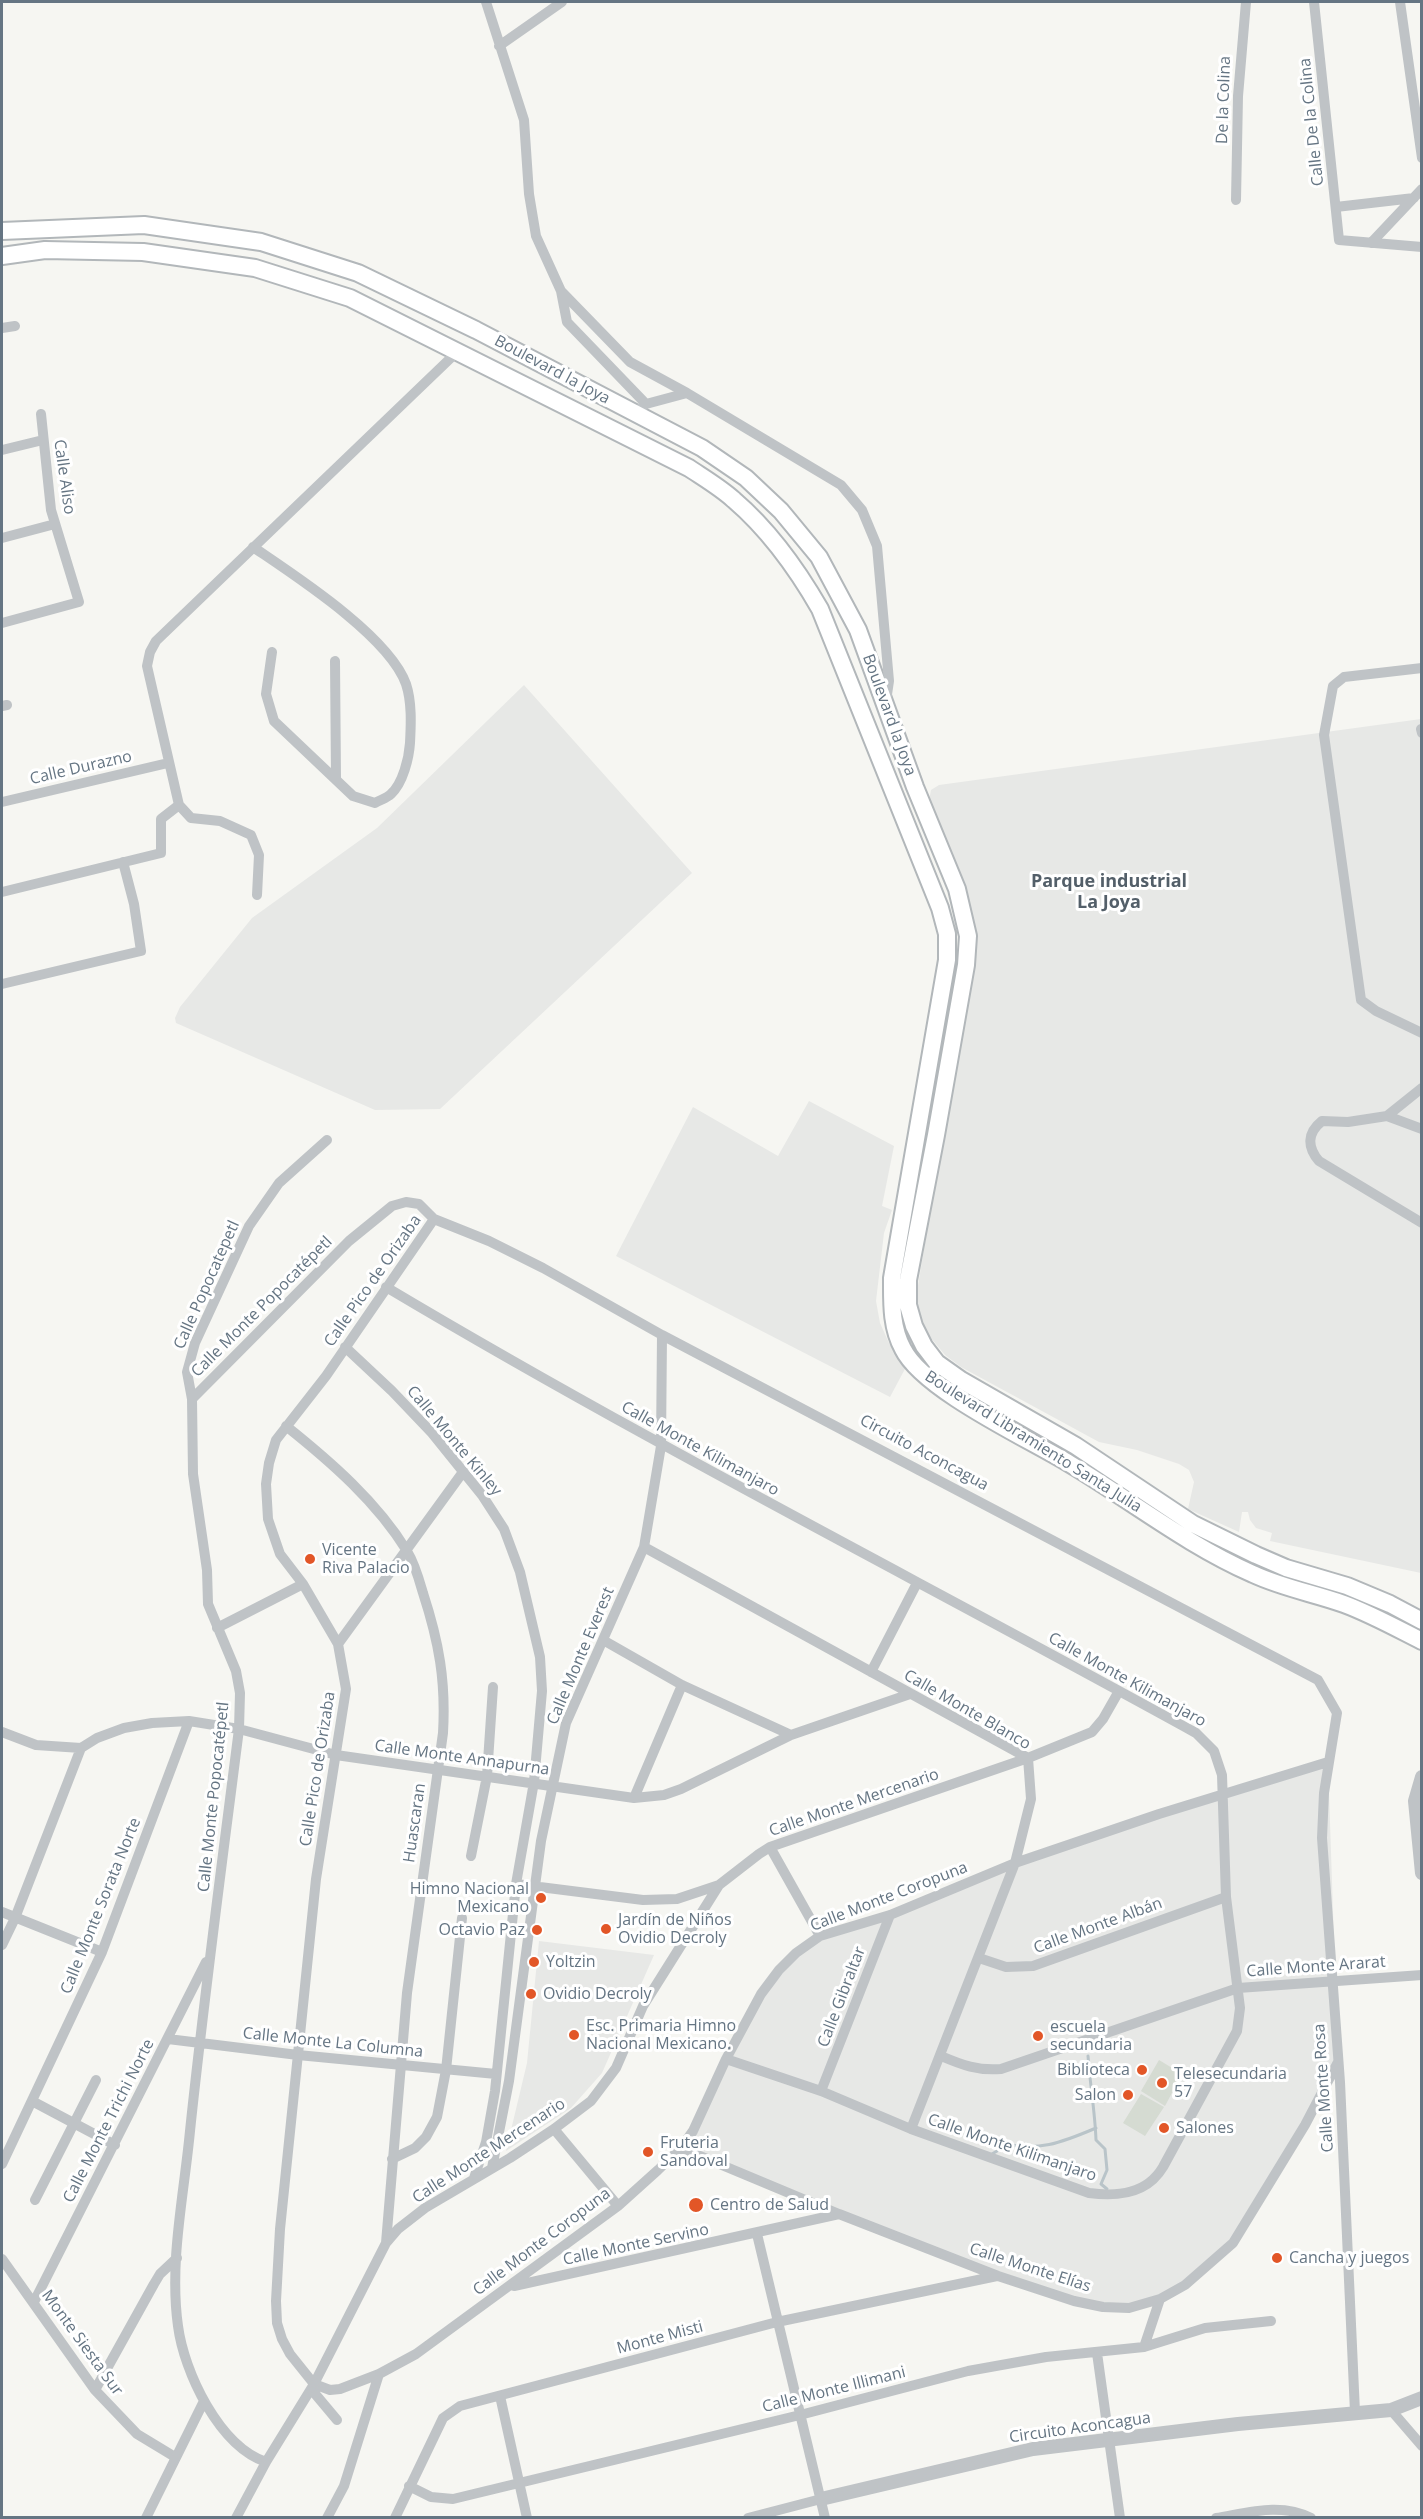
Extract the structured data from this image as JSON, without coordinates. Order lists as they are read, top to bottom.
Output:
{
  "streets": {
    "main road": ["Boulevard la Joya", "Boulevard Libramiento Santa Julia"],
    "street": [
      "De la Colina",
      "Calle De la Colina",
      "Calle Aliso",
      "Calle Durazno",
      "Calle Pico de Orizaba",
      "Calle Popocatepetl",
      "Calle Monte Popocatépetl",
      "Calle Monte Kinley",
      "Calle Monte Kilimanjaro",
      "Circuito Aconcagua",
      "Calle Monte Everest",
      "Calle Monte Blanco",
      "Calle Monte Annapurna",
      "Calle Monte Mercenario",
      "Huascaran",
      "Calle Monte Coropuna",
      "Calle Monte Sorata Norte",
      "Calle Monte Albán",
      "Calle Monte Ararat",
      "Calle Gibraltar",
      "Calle Monte La Columna",
      "Calle Monte Rosa",
      "Calle Monte Trichi Norte",
      "Calle Monte Servino",
      "Calle Monte Elías",
      "Monte Misti",
      "Monte Siesta Sur",
      "Calle Monte Illimani"
    ]
  },
  "crossings": [
    ["Boulevard la Joya", "Boulevard Libramiento Santa Julia"],
    ["Calle Pico de Orizaba", "Calle Monte Popocatépetl"],
    ["Calle Pico de Orizaba", "Calle Monte Kinley"],
    ["Calle Pico de Orizaba", "Calle Monte Kilimanjaro"],
    ["Calle Pico de Orizaba", "Circuito Aconcagua"],
    ["Calle Pico de Orizaba", "Calle Monte Annapurna"],
    ["Calle Pico de Orizaba", "Calle Monte Mercenario"],
    ["Calle Pico de Orizaba", "Huascaran"],
    ["Calle Pico de Orizaba", "Calle Monte Coropuna"],
    ["Calle Pico de Orizaba", "Calle Monte La Columna"],
    ["Calle Popocatepetl", "Calle Monte Popocatépetl"],
    ["Calle Monte Popocatépetl", "Circuito Aconcagua"],
    ["Calle Monte Popocatépetl", "Calle Monte Annapurna"],
    ["Calle Monte Popocatépetl", "Calle Monte Mercenario"],
    ["Calle Monte Popocatépetl", "Calle Monte La Columna"],
    ["Calle Monte Popocatépetl", "Calle Monte Trichi Norte"],
    ["Calle Monte Kinley", "Calle Monte Annapurna"],
    ["Calle Monte Kilimanjaro", "Calle Monte Everest"],
    ["Calle Monte Kilimanjaro", "Calle Monte Blanco"],
    ["Calle Monte Kilimanjaro", "Calle Monte Mercenario"],
    ["Calle Monte Kilimanjaro", "Calle Monte Coropuna"],
    ["Calle Monte Kilimanjaro", "Calle Monte Albán"],
    ["Calle Monte Kilimanjaro", "Calle Monte Ararat"],
    ["Calle Monte Kilimanjaro", "Calle Gibraltar"],
    ["Circuito Aconcagua", "Calle Monte Everest"],
    ["Circuito Aconcagua", "Calle Monte Coropuna"],
    ["Circuito Aconcagua", "Calle Monte Rosa"],
    ["Calle Monte Everest", "Calle Monte Blanco"],
    ["Calle Monte Everest", "Calle Monte Annapurna"],
    ["Calle Monte Everest", "Calle Monte Mercenario"],
    ["Calle Monte Blanco", "Calle Monte Annapurna"],
    ["Calle Monte Blanco", "Calle Monte Mercenario"],
    ["Calle Monte Blanco", "Calle Monte Coropuna"],
    ["Calle Monte Blanco", "Calle Monte Albán"],
    ["Calle Monte Blanco", "Calle Monte Ararat"],
    ["Calle Monte Annapurna", "Huascaran"],
    ["Calle Monte Annapurna", "Calle Monte Sorata Norte"],
    ["Calle Monte Mercenario", "Huascaran"],
    ["Calle Monte Mercenario", "Calle Monte Coropuna"],
    ["Huascaran", "Calle Monte La Columna"],
    ["Calle Monte Coropuna", "Calle Gibraltar"],
    ["Calle Monte Coropuna", "Calle Monte Rosa"],
    ["Calle Monte Coropuna", "Calle Monte Servino"],
    ["Calle Monte Coropuna", "Calle Monte Elías"],
    ["Calle Monte Ararat", "Calle Monte Rosa"],
    ["Calle Monte La Columna", "Calle Monte Trichi Norte"],
    ["Calle Monte Rosa", "Calle Monte Elías"],
    ["Calle Monte Trichi Norte", "Monte Siesta Sur"],
    ["Calle Monte Servino", "Calle Monte Elías"],
    ["Calle Monte Elías", "Monte Misti"],
    ["Monte Misti", "Calle Monte Illimani"]
  ],
  "districts": ["Parque industrial La Joya"],
  "places": [
    "Vicente Riva Palacio",
    "Himno Nacional Mexicano",
    "Jardín de Niños Ovidio Decroly",
    "Octavio Paz",
    "Yoltzin",
    "Ovidio Decroly",
    "Esc. Primaria Himno Nacional Mexicano.",
    "escuela secundaria",
    "Biblioteca",
    "Telesecundaria 57",
    "Salon",
    "Salones",
    "Fruteria Sandoval",
    "Centro de Salud",
    "Cancha y juegos"
  ]
}
